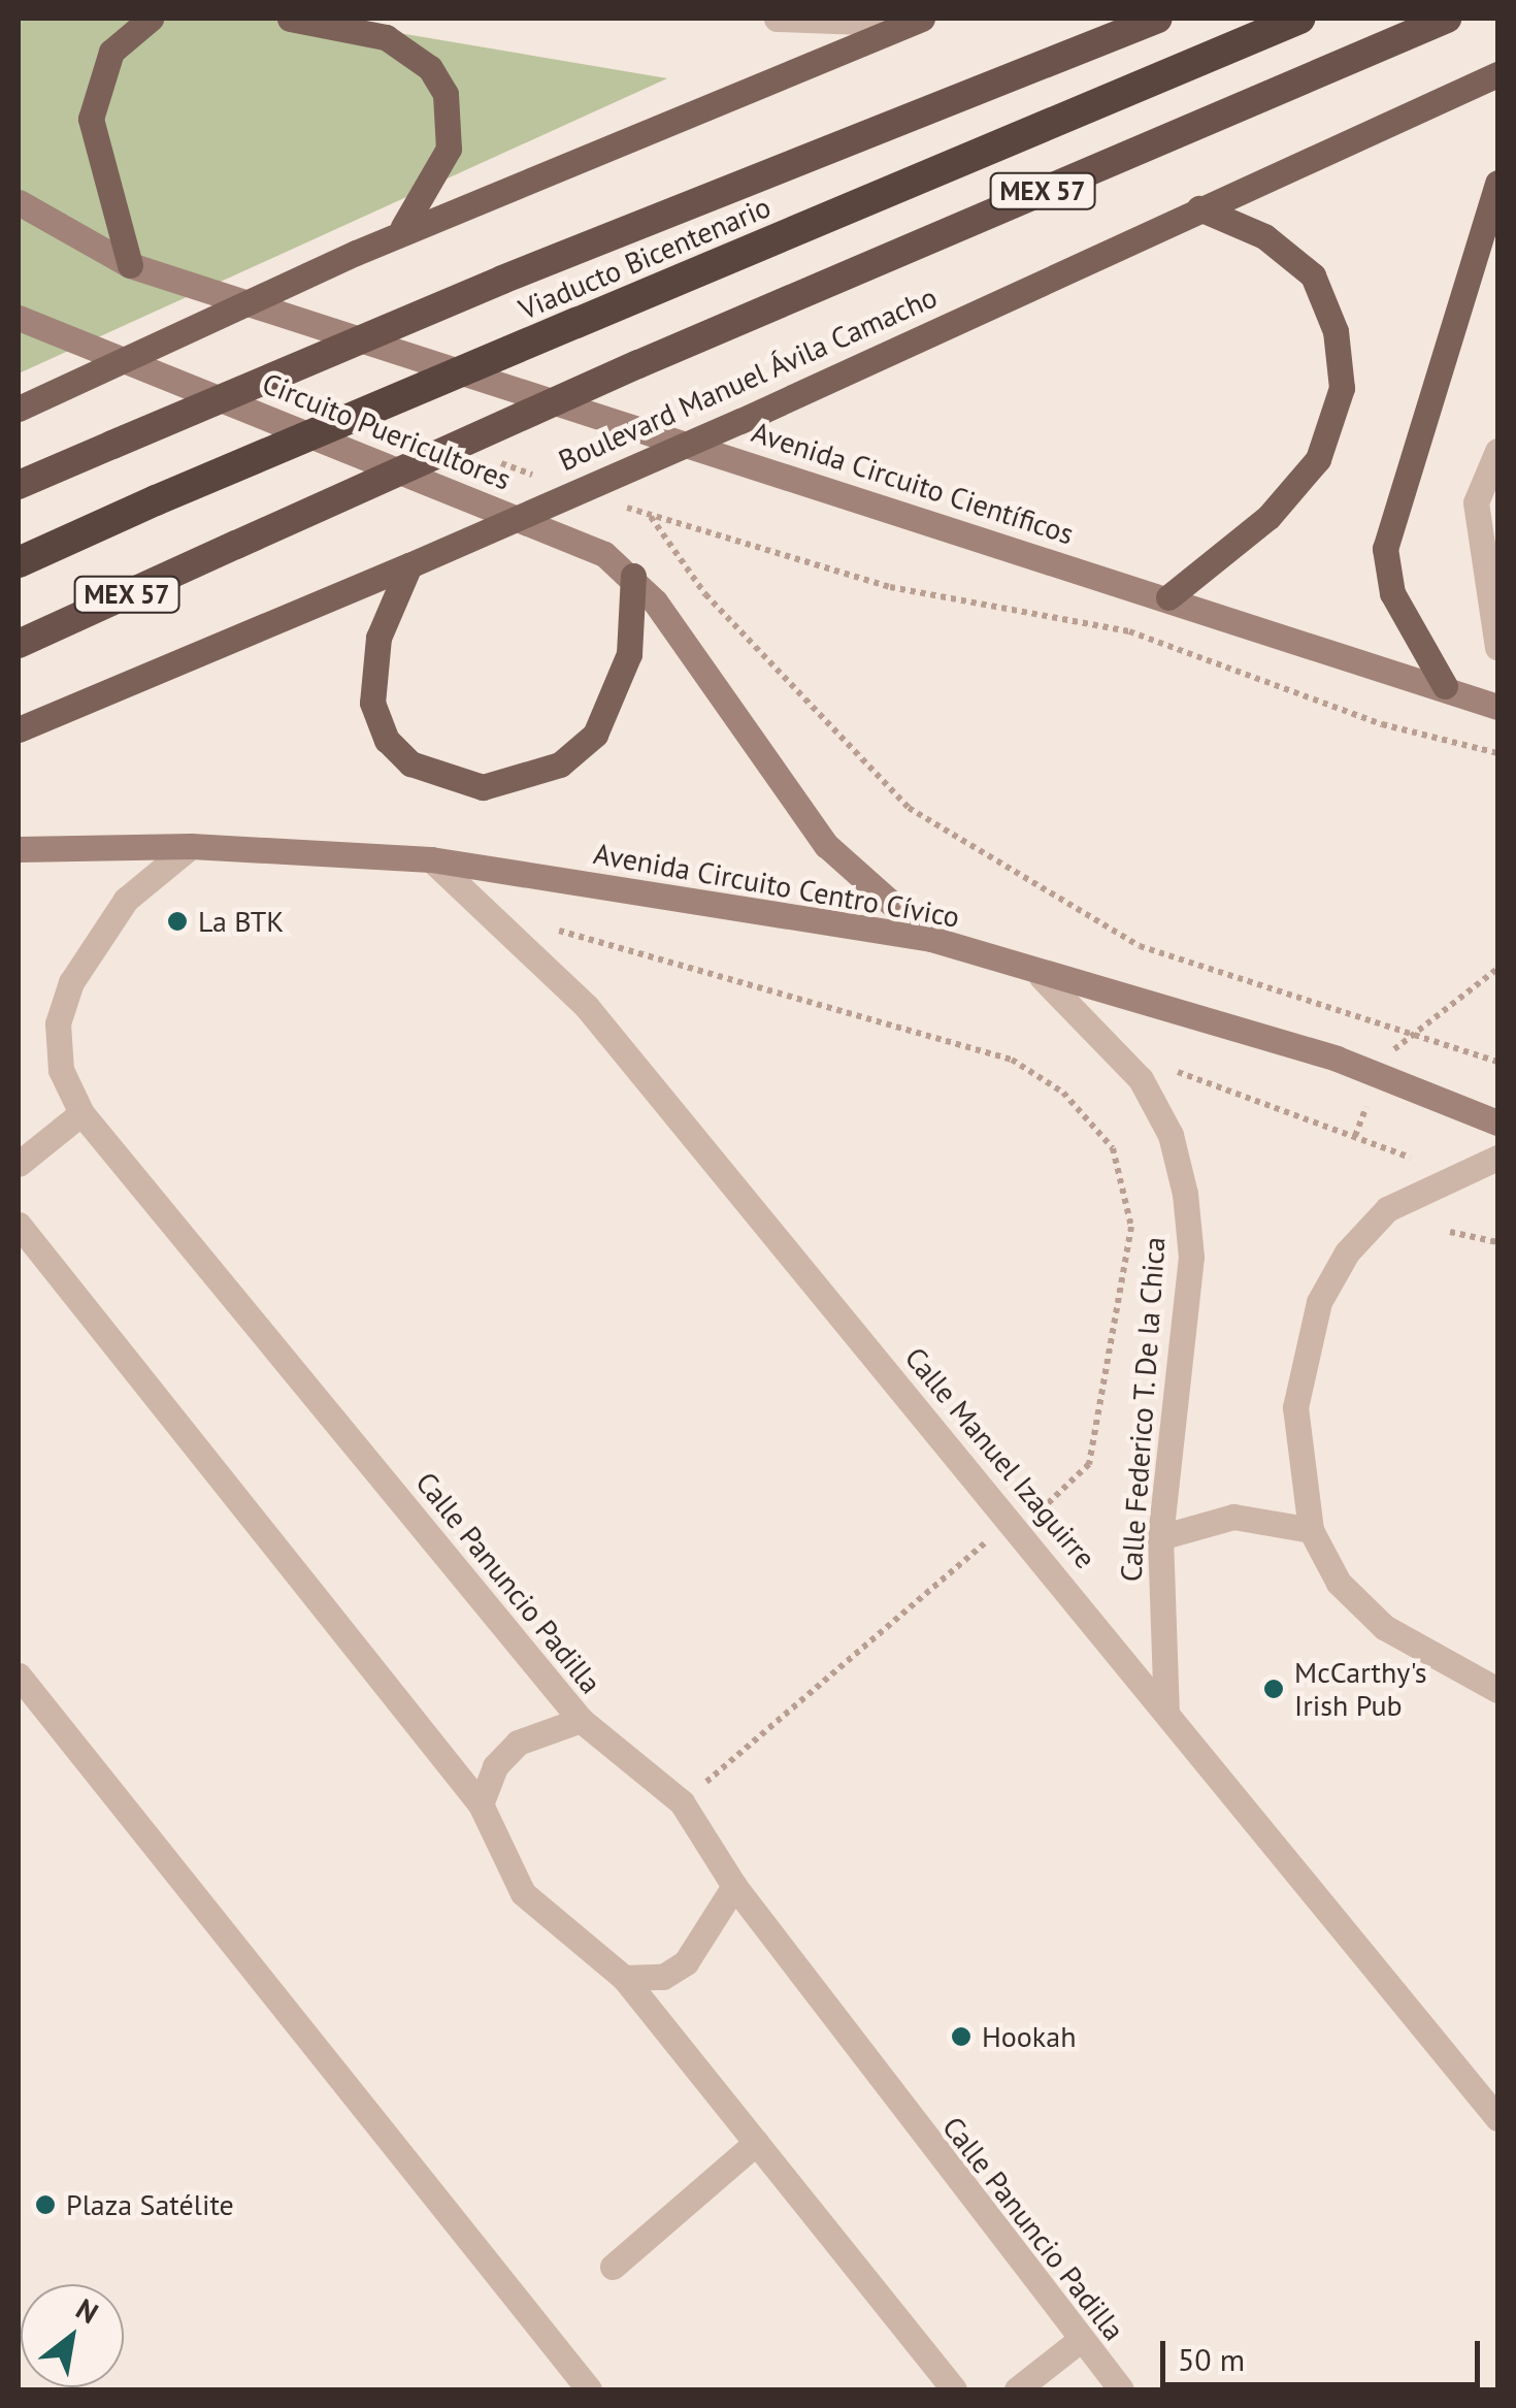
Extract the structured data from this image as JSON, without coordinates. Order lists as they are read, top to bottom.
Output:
{
  "streets": {
    "highway": ["MEX 57", "Viaducto Bicentenario", "Boulevard Manuel Ávila Camacho"],
    "main road": ["Circuito Puericultores", "Avenida Circuito Científicos", "Avenida Circuito Centro Cívico"],
    "street": ["Calle Federico T. De la Chica", "Calle Manuel Izaguirre", "Calle Panuncio Padilla"]
  },
  "crossings": [
    ["Circuito Puericultores", "Avenida Circuito Centro Cívico"],
    ["Avenida Circuito Centro Cívico", "Calle Federico T. De la Chica"],
    ["Avenida Circuito Centro Cívico", "Calle Manuel Izaguirre"],
    ["Avenida Circuito Centro Cívico", "Calle Panuncio Padilla"],
    ["Calle Federico T. De la Chica", "Calle Manuel Izaguirre"]
  ],
  "places": [
    "La BTK",
    "McCarthy's Irish Pub",
    "Hookah",
    "Plaza Satélite"
  ],
  "scale_bar": "50 m",
  "north": "top right"
}
